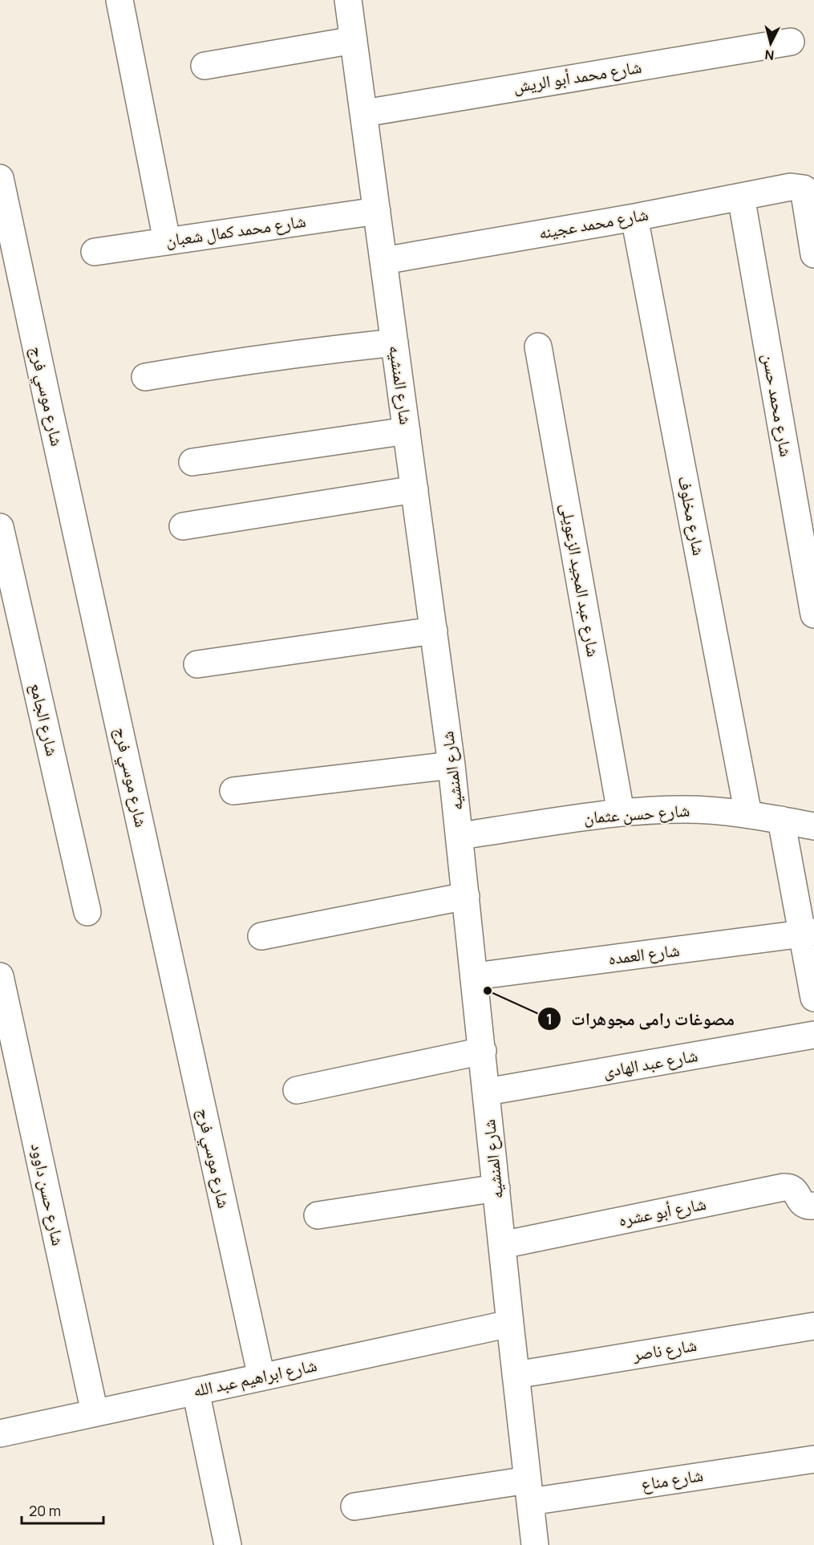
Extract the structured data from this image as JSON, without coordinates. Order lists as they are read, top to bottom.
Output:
{
  "streets": {
    "street": [
      "شارع محمد أبو الريش",
      "شارع محمد عجينه",
      "شارع محمد كمال شعبان",
      "شارع المنشيه",
      "شارع موسي فرج",
      "شارع محمد حسن",
      "شارع مخلوف",
      "شارع عبد المجيد الزعويلى",
      "شارع الجامع",
      "شارع حسن عثمان",
      "شارع العمده",
      "شارع عبد الهادى",
      "شارع حسن داوود",
      "شارع أبو عشره",
      "شارع ناصر",
      "شارع ابراهيم عبد الله",
      "شارع مناع"
    ]
  },
  "crossings": [
    ["شارع محمد أبو الريش", "شارع المنشيه"],
    ["شارع محمد عجينه", "شارع المنشيه"],
    ["شارع محمد عجينه", "شارع محمد حسن"],
    ["شارع محمد عجينه", "شارع مخلوف"],
    ["شارع محمد كمال شعبان", "شارع المنشيه"],
    ["شارع المنشيه", "شارع حسن عثمان"],
    ["شارع المنشيه", "شارع العمده"],
    ["شارع المنشيه", "شارع عبد الهادى"],
    ["شارع المنشيه", "شارع أبو عشره"],
    ["شارع المنشيه", "شارع ناصر"],
    ["شارع المنشيه", "شارع ابراهيم عبد الله"],
    ["شارع المنشيه", "شارع مناع"],
    ["شارع موسي فرج", "شارع ابراهيم عبد الله"],
    ["شارع مخلوف", "شارع حسن عثمان"],
    ["شارع عبد المجيد الزعويلى", "شارع حسن عثمان"],
    ["شارع حسن داوود", "شارع ابراهيم عبد الله"]
  ],
  "places": ["مصوغات رامى مجوهرات"],
  "scale_bar": "20 m",
  "north": "bottom"
}
